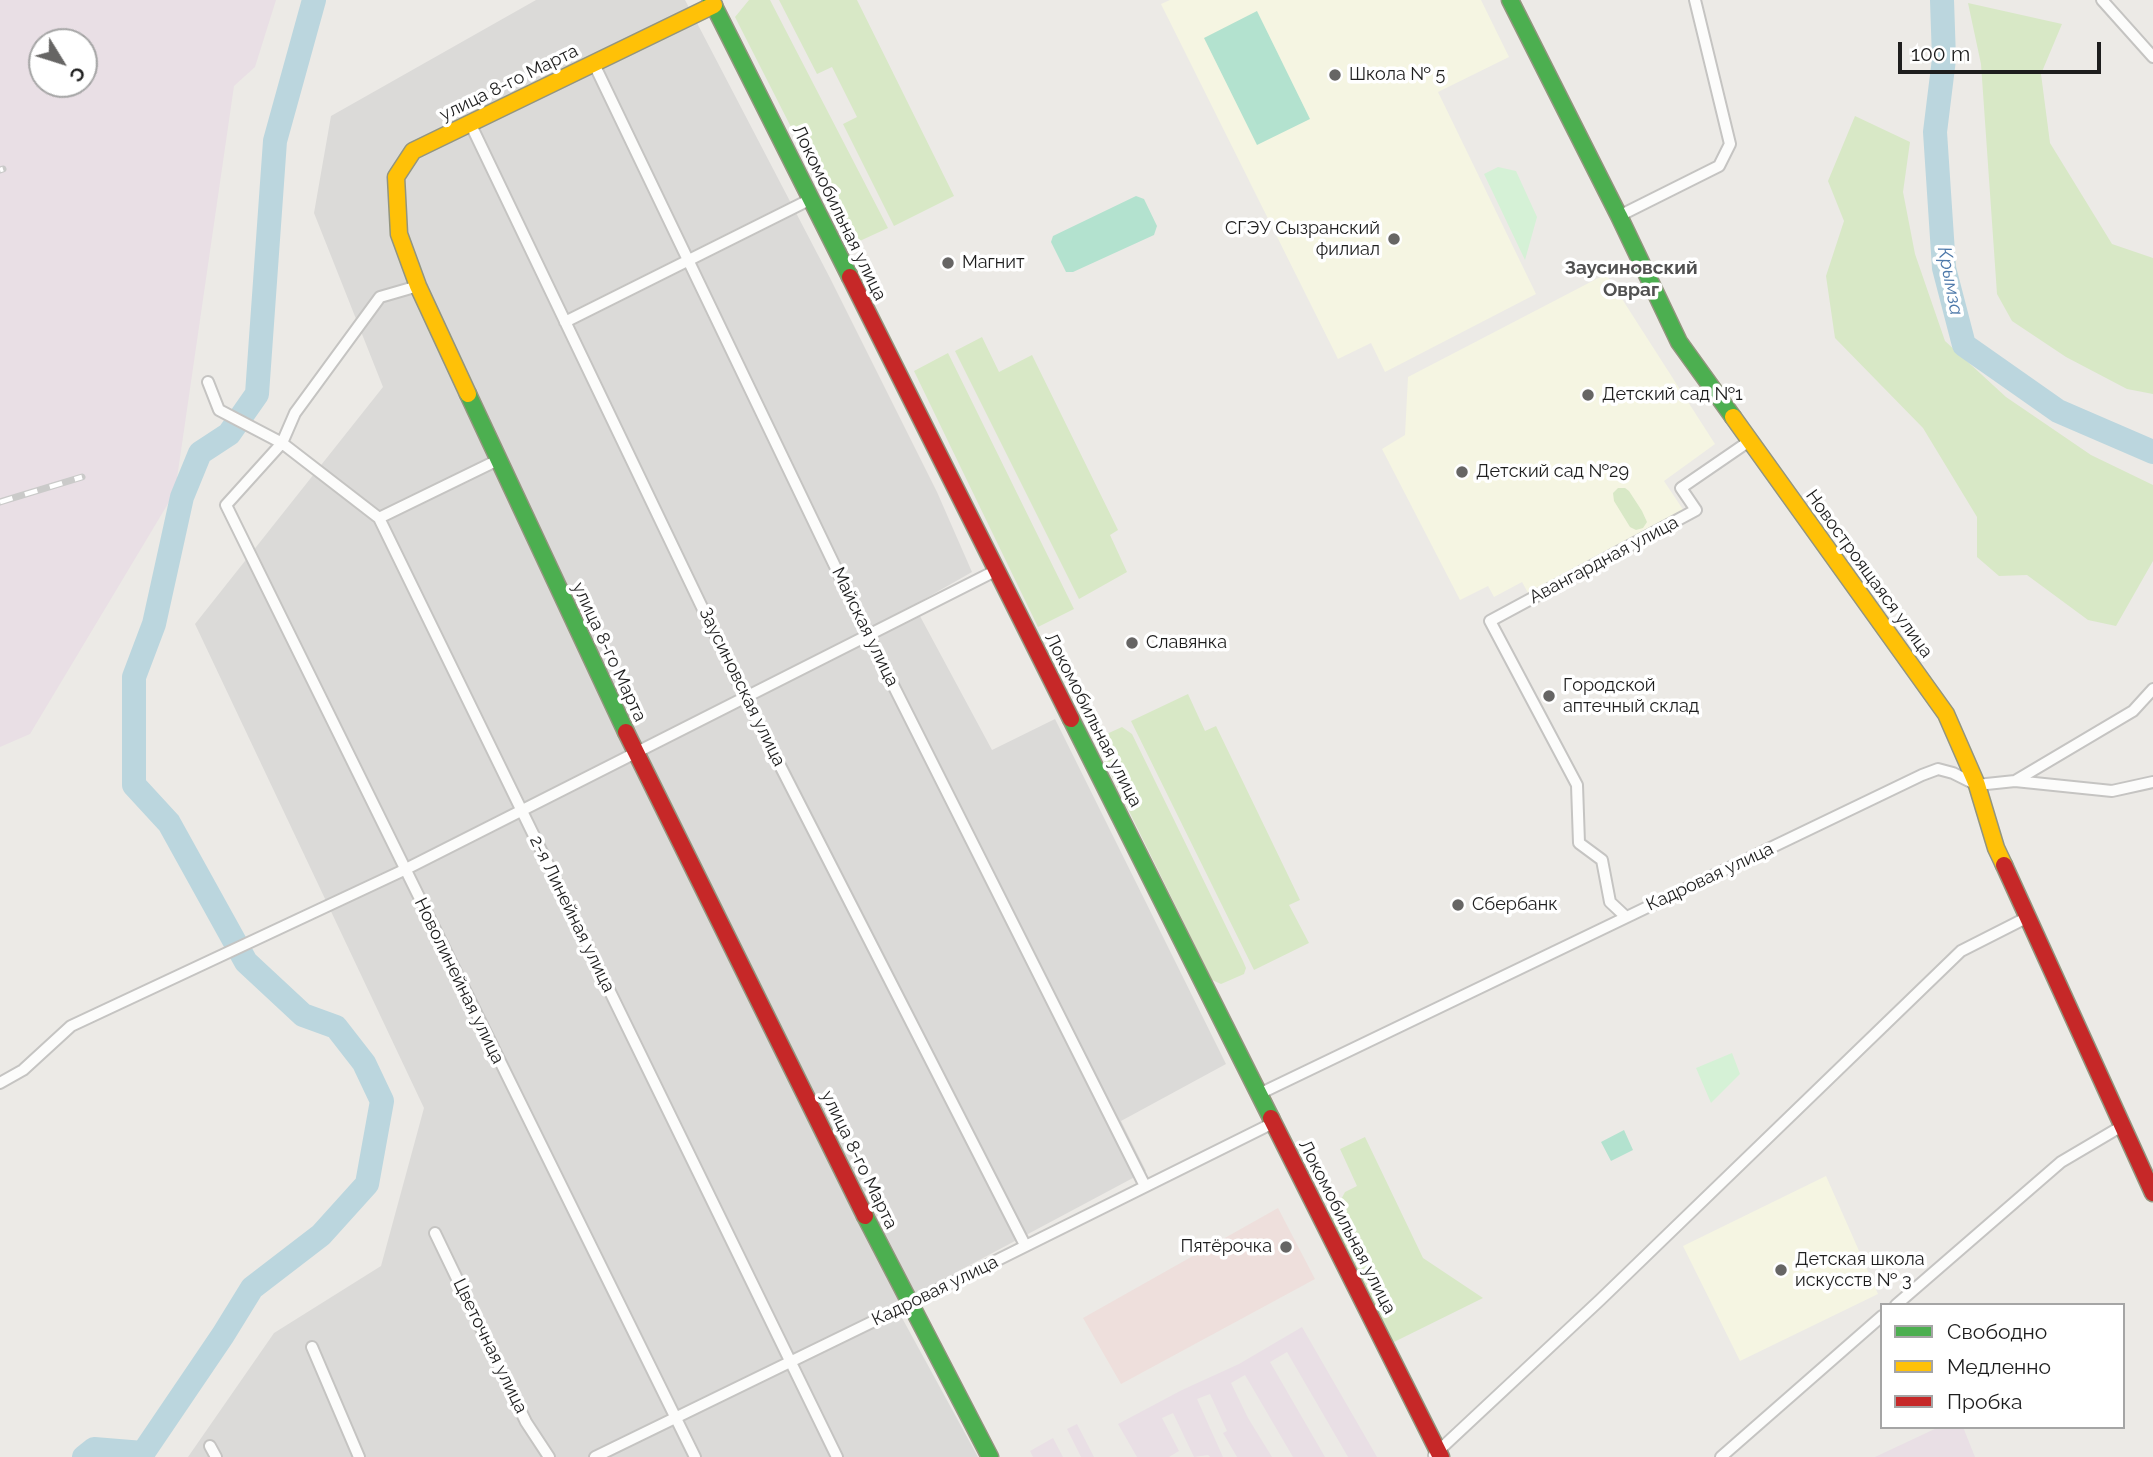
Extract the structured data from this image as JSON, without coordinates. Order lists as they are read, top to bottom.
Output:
{
  "streets": {
    "street": [
      "улица 8-го Марта",
      "Локомобильная улица",
      "Авангардная улица",
      "Новостроящаяся улица",
      "Майская улица",
      "Заусиновская улица",
      "Кадровая улица",
      "2-я Линейная улица",
      "Новолинейная улица",
      "Цветочная улица"
    ]
  },
  "crossings": [
    ["улица 8-го Марта", "Локомобильная улица"],
    ["улица 8-го Марта", "Майская улица"],
    ["улица 8-го Марта", "Заусиновская улица"],
    ["улица 8-го Марта", "Кадровая улица"],
    ["Локомобильная улица", "Кадровая улица"],
    ["Авангардная улица", "Новостроящаяся улица"],
    ["Авангардная улица", "Кадровая улица"],
    ["Новостроящаяся улица", "Кадровая улица"],
    ["Майская улица", "Кадровая улица"],
    ["Заусиновская улица", "Кадровая улица"],
    ["Кадровая улица", "2-я Линейная улица"],
    ["Кадровая улица", "Новолинейная улица"],
    ["2-я Линейная улица", "Новолинейная улица"]
  ],
  "districts": ["Заусиновский Овраг"],
  "water": ["Крымза"],
  "places": [
    "Школа № 5",
    "СГЭУ Сызранский филиал",
    "Магнит",
    "Детский сад №1",
    "Детский сад №29",
    "Славянка",
    "Городской аптечный склад",
    "Сбербанк",
    "Пятёрочка",
    "Детская школа искусств № 3"
  ],
  "legend": ["Свободно", "Медленно", "Пробка"],
  "scale_bar": "100 m",
  "north": "bottom right"
}
